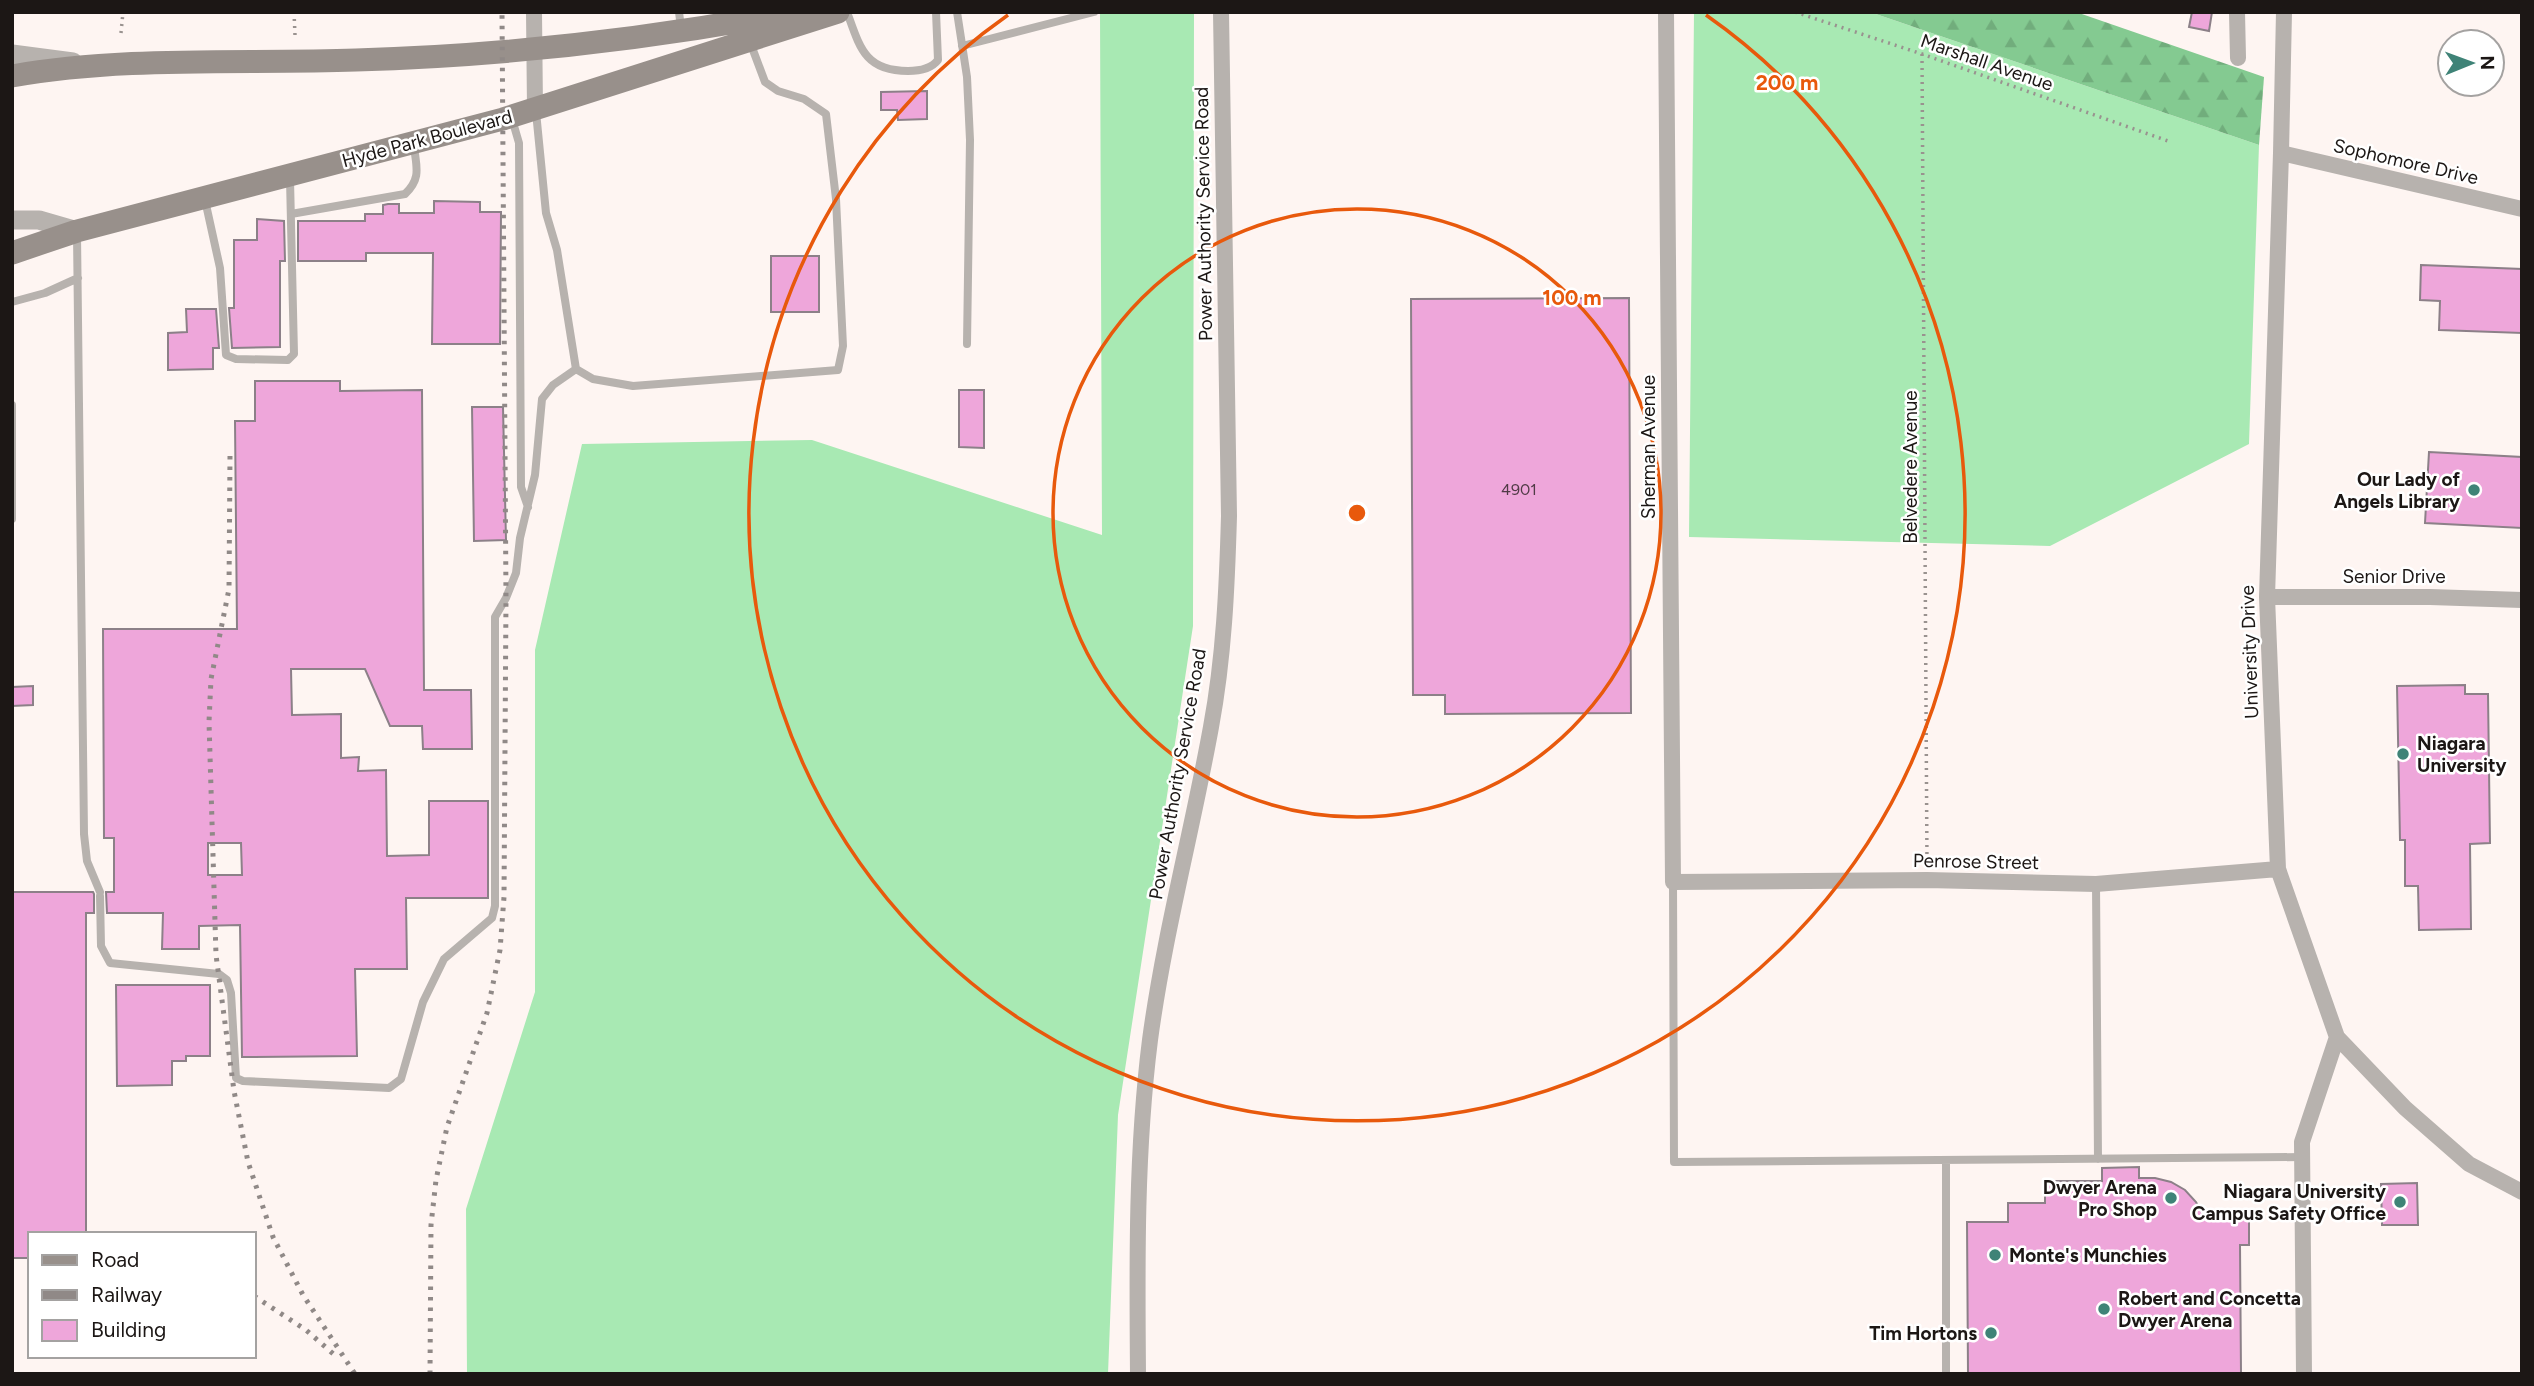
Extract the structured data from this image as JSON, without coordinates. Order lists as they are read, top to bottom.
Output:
{
  "streets": {
    "main road": ["Hyde Park Boulevard"],
    "street": [
      "Sophomore Drive",
      "Power Authority Service Road",
      "Sherman Avenue",
      "Senior Drive",
      "University Drive",
      "Penrose Street"
    ],
    "path": ["Marshall Avenue", "Belvedere Avenue"]
  },
  "crossings": [
    ["Marshall Avenue", "Belvedere Avenue"],
    ["Sophomore Drive", "University Drive"],
    ["Sherman Avenue", "Penrose Street"],
    ["Belvedere Avenue", "Penrose Street"],
    ["Senior Drive", "University Drive"],
    ["University Drive", "Penrose Street"]
  ],
  "places": [
    "Our Lady of Angels Library",
    "Niagara University",
    "Dwyer Arena Pro Shop",
    "Niagara University Campus Safety Office",
    "Monte's Munchies",
    "Robert and Concetta Dwyer Arena",
    "Tim Hortons"
  ],
  "house_numbers": ["4901"],
  "legend": ["Road", "Railway", "Building"],
  "north": "right",
  "rings": ["200 m", "100 m"]
}
